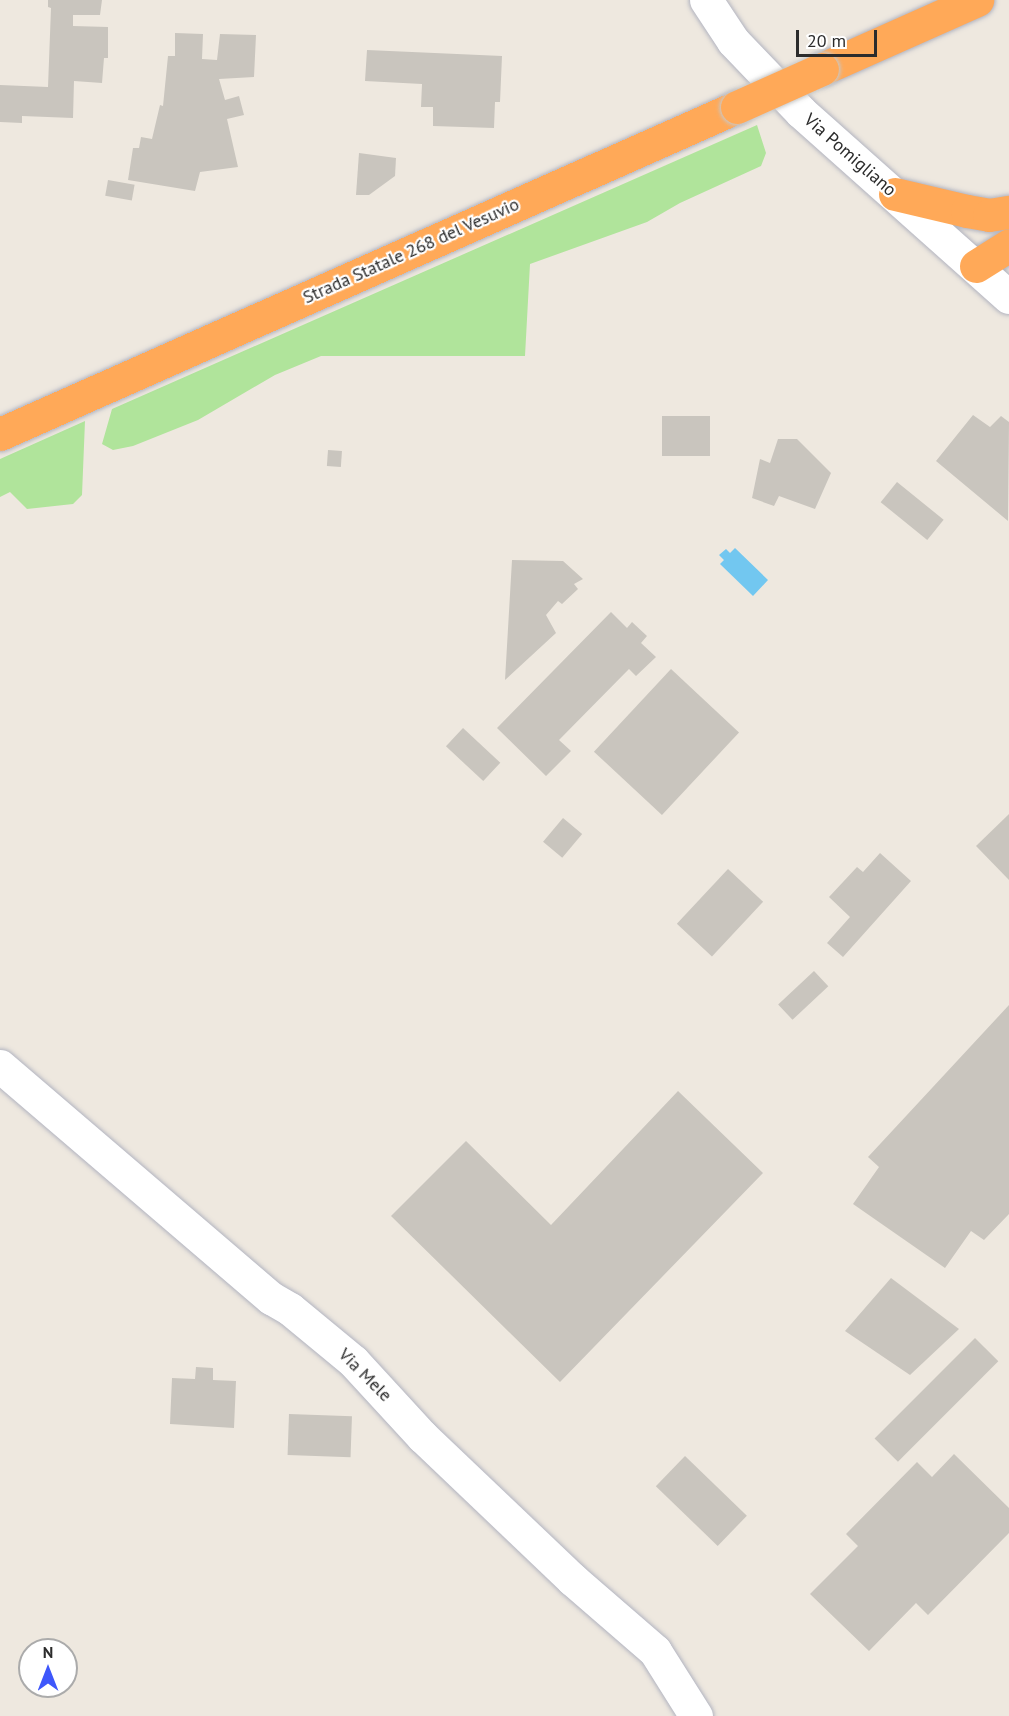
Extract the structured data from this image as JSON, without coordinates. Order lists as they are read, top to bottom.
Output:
{
  "streets": {
    "highway": ["Strada Statale 268 del Vesuvio"],
    "street": ["Via Pomigliano", "Via Mele"]
  },
  "scale_bar": "20 m",
  "north": "top"
}
